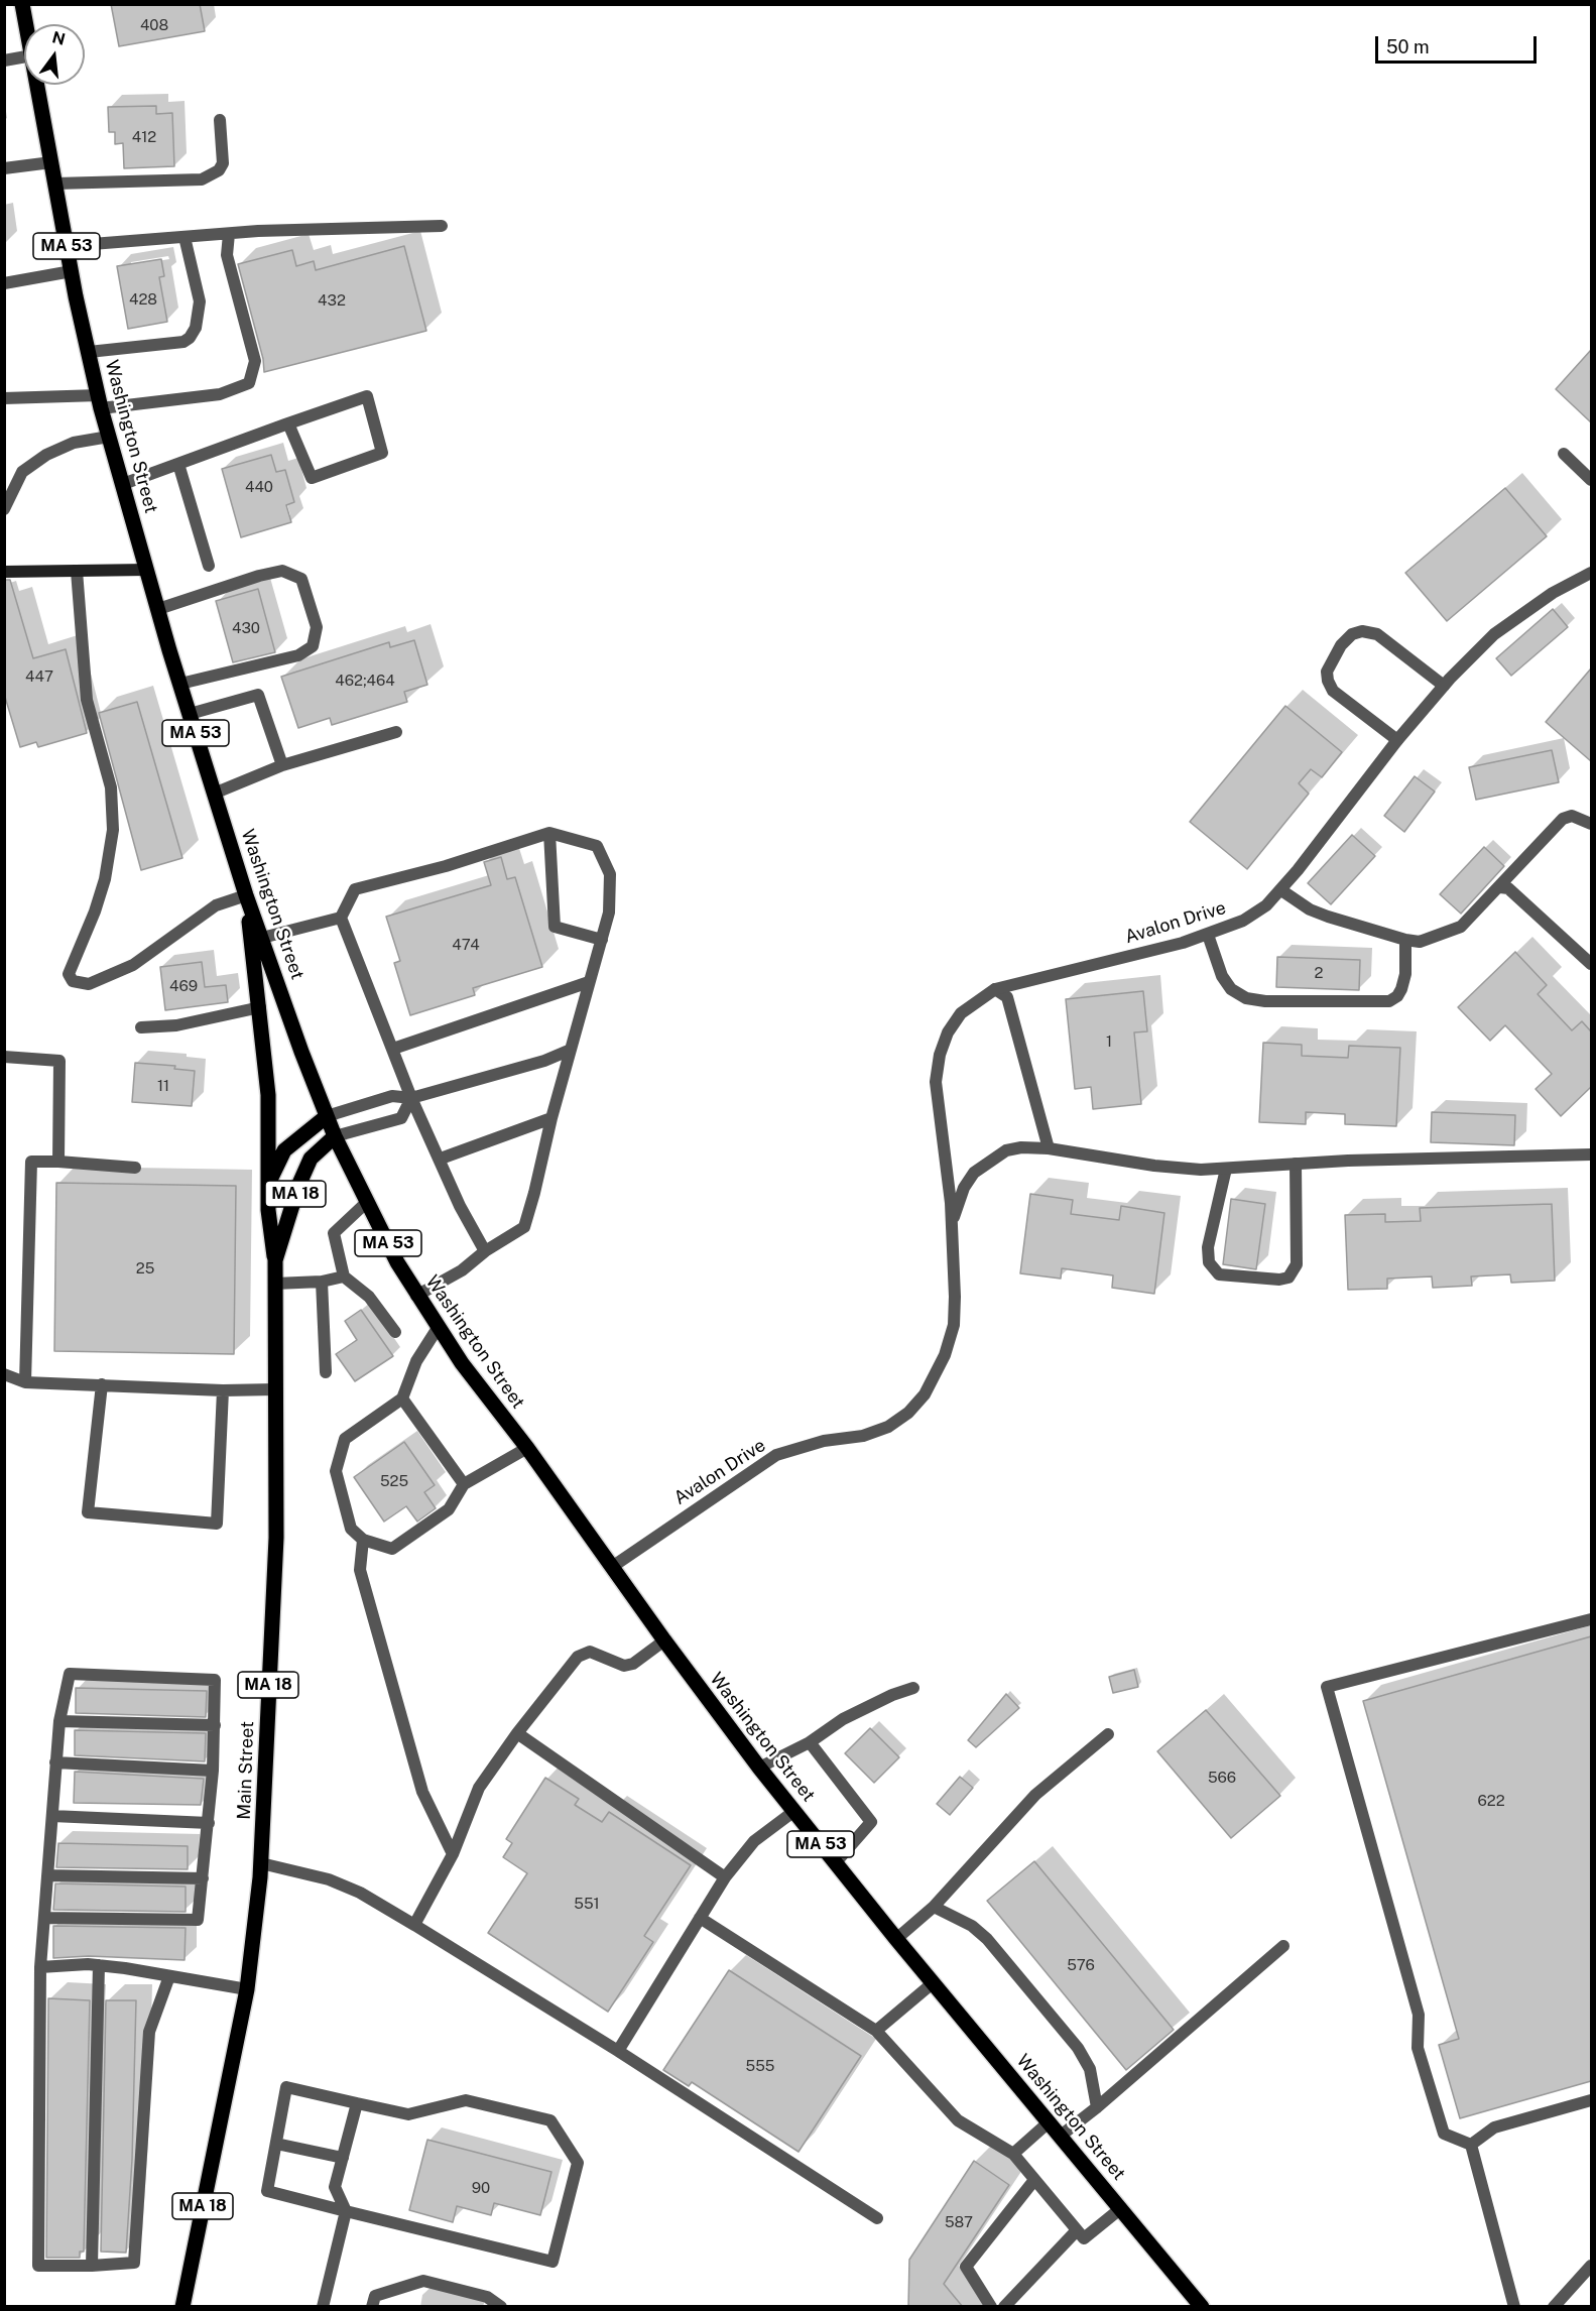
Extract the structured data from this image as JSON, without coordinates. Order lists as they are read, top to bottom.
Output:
{
  "streets": {
    "main road": [
      "MA 53",
      "Washington Street",
      "MA 18",
      "Main Street"
    ],
    "street": ["Avalon Drive"]
  },
  "crossings": [
    ["Washington Street", "Avalon Drive"],
    ["Washington Street", "MA 18"],
    ["Washington Street", "Main Street"],
    ["MA 18", "Main Street"]
  ],
  "house_numbers": [
    "408",
    "412",
    "428",
    "432",
    "440",
    "430",
    "447",
    "462;464",
    "474",
    "2",
    "469",
    "1",
    "11",
    "25",
    "525",
    "566",
    "622",
    "551",
    "576",
    "555",
    "90",
    "587"
  ],
  "scale_bar": "50 m",
  "north": "top"
}
